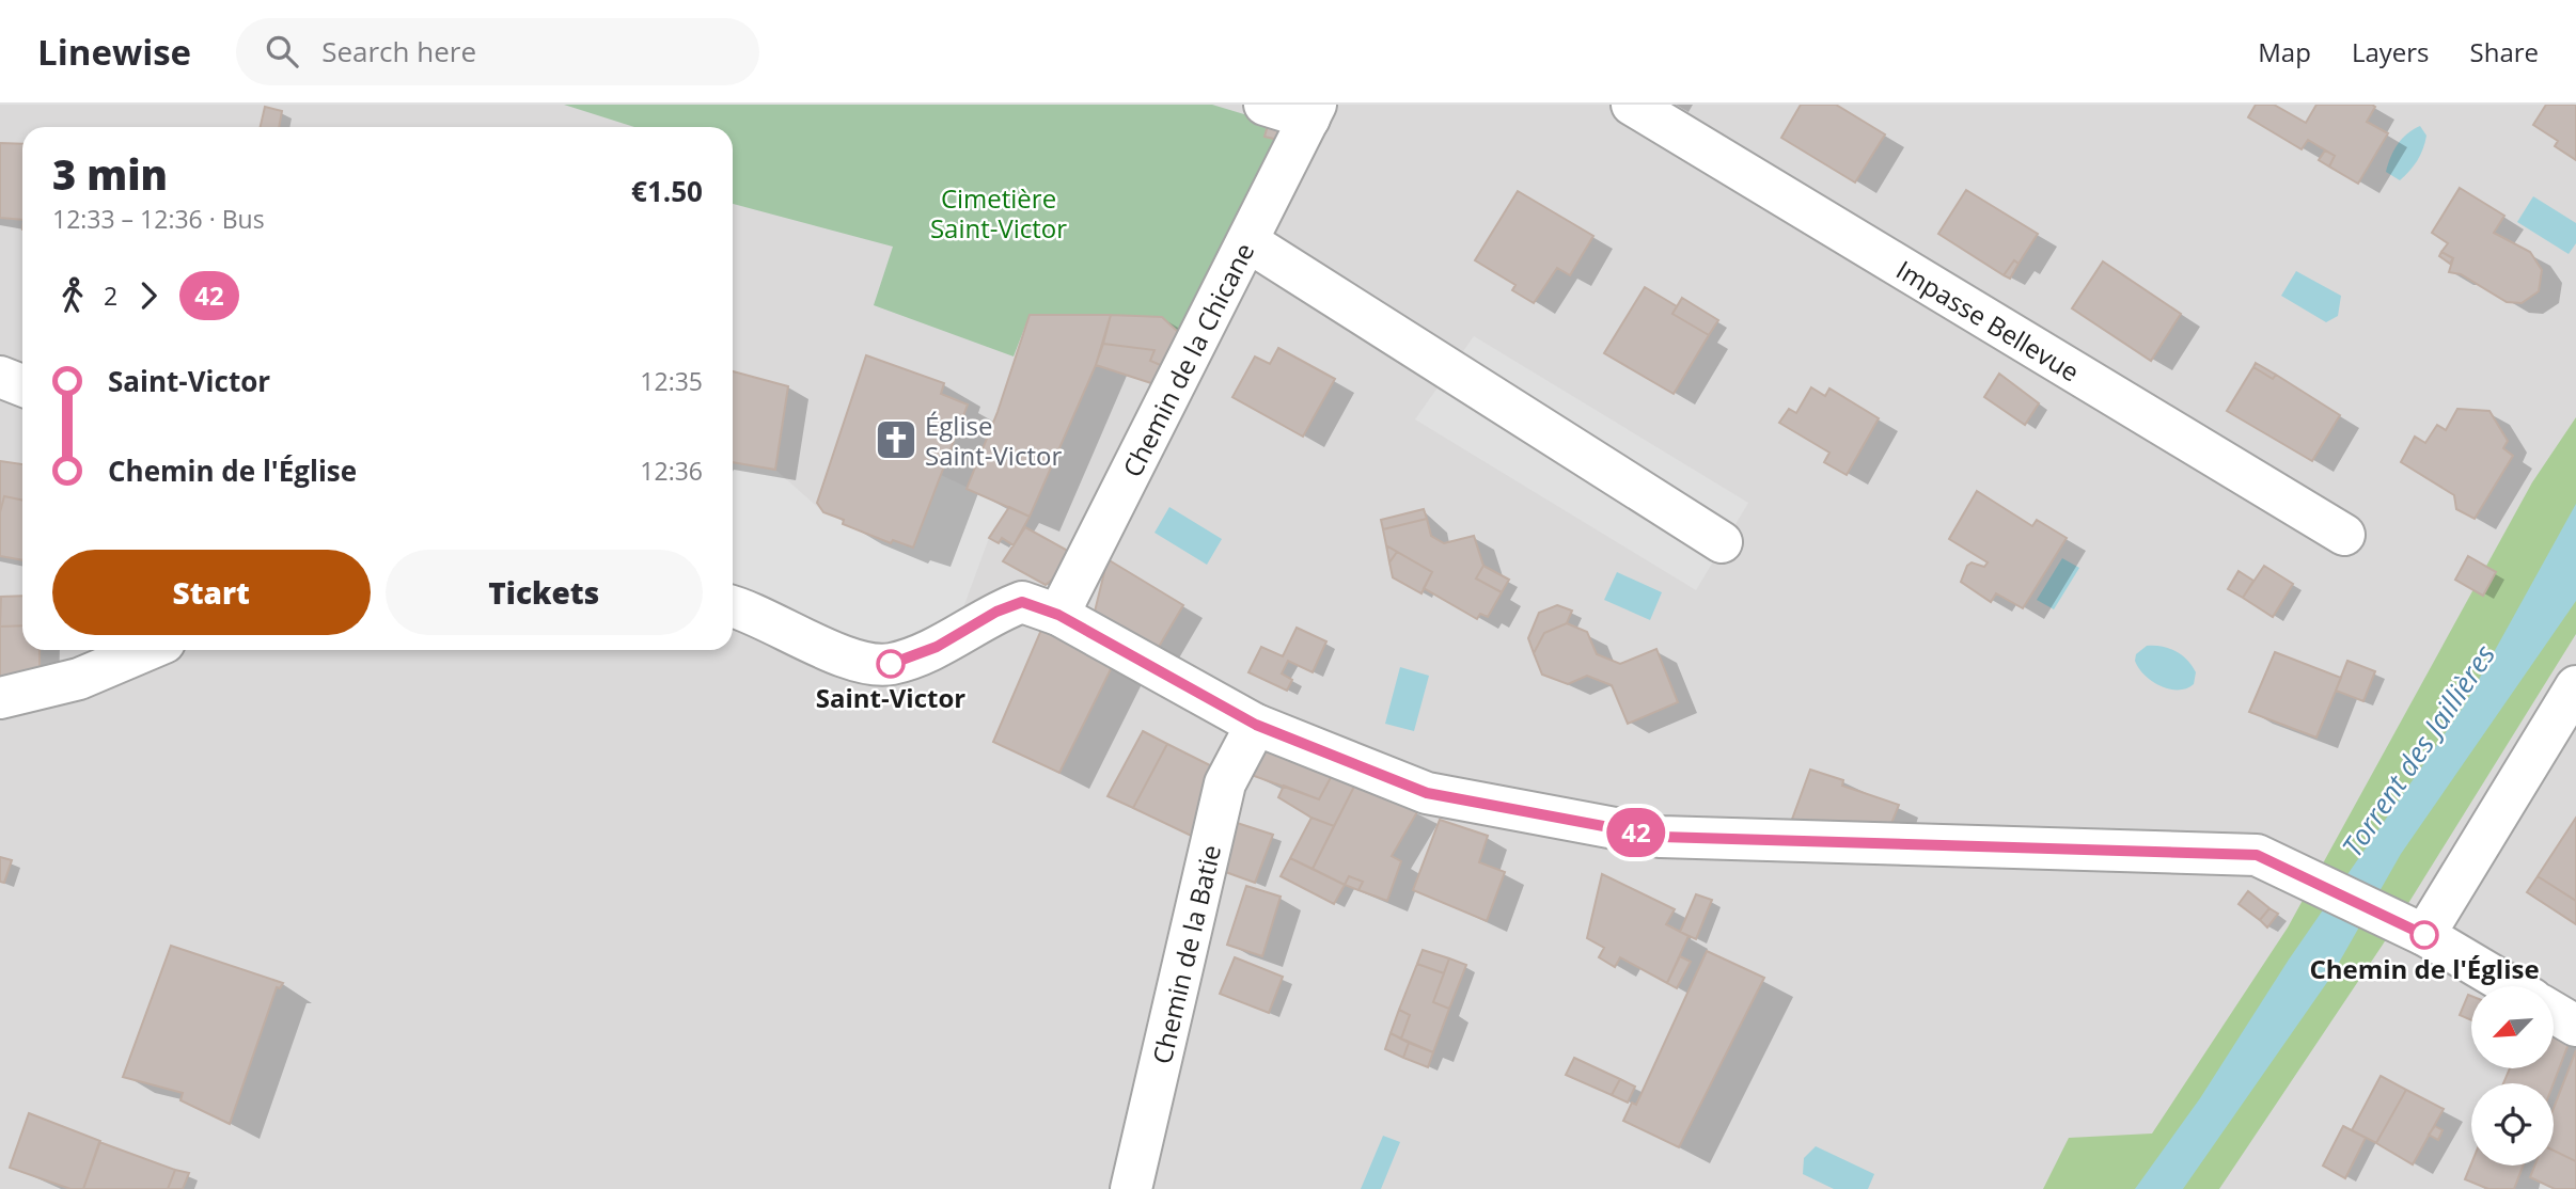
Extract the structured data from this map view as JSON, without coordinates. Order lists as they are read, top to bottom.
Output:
{
  "streets": {
    "street": ["Impasse Bellevue", "Chemin de la Chicane", "Chemin de la Batie"]
  },
  "water": ["Torrent des Jaillières"],
  "parks": ["Cimetière Saint-Victor"],
  "places": {
    "church": ["Église Saint-Victor"],
    "other": ["Saint-Victor", "Chemin de l'Église"]
  },
  "lines": ["bus line 42"],
  "north": "bottom left",
  "page": {
    "header": "Linewise",
    "search": "Search here",
    "nav": ["Map", "Layers", "Share"],
    "on_map": "42",
    "heading": ["3 min", "12:33 – 12:36 · Bus", "€1.50"],
    "legs": ["2", "42"],
    "list": [
      {
        "name": "Saint-Victor",
        "value": "12:35"
      },
      {
        "name": "Chemin de l'Église",
        "value": "12:36"
      }
    ],
    "buttons": ["Start", "Tickets"]
  }
}
